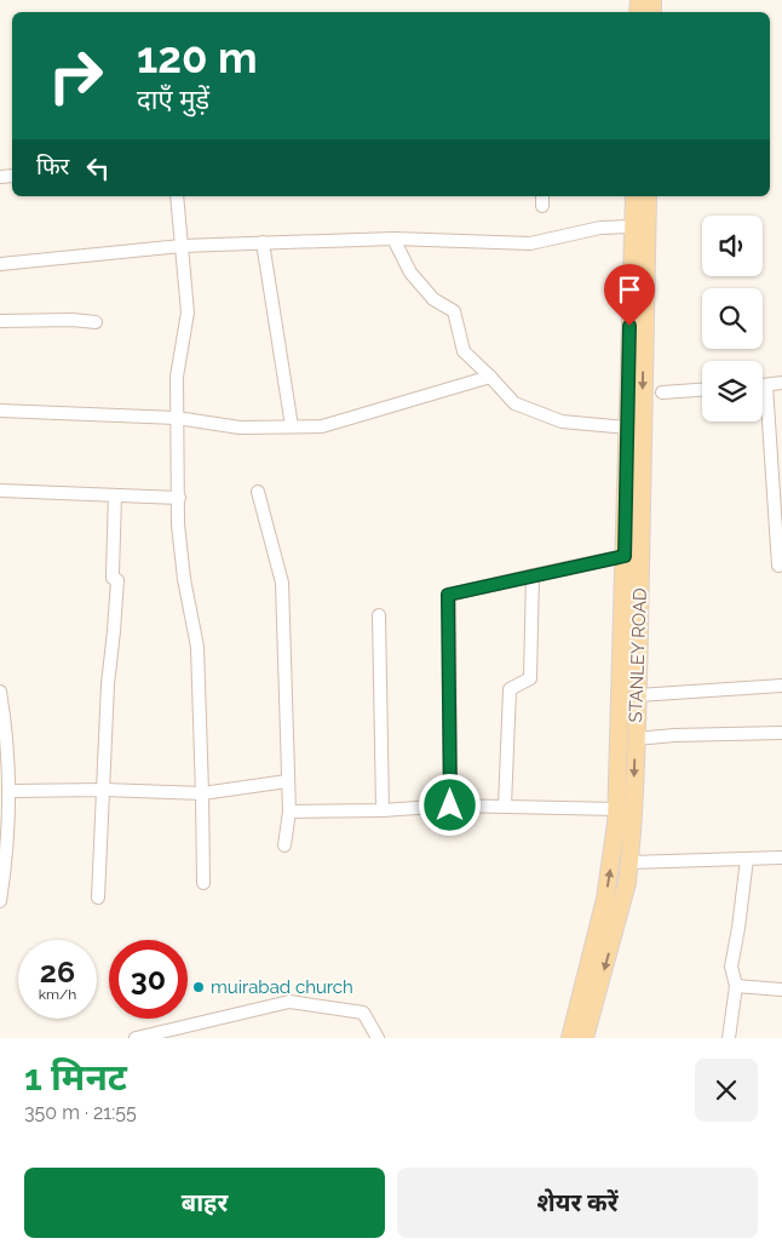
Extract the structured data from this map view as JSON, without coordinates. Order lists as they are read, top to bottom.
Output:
{
  "streets": {
    "main road": ["STANLEY ROAD"]
  },
  "places": ["muirabad church"],
  "page": {
    "turn": ["120 m", "दाएँ मुड़ें"],
    "then": "फिर",
    "speed": "26 km/h",
    "limit": "30",
    "heading": ["1 मिनट", "350 m · 21:55"],
    "buttons": ["बाहर", "शेयर करें"]
  }
}
